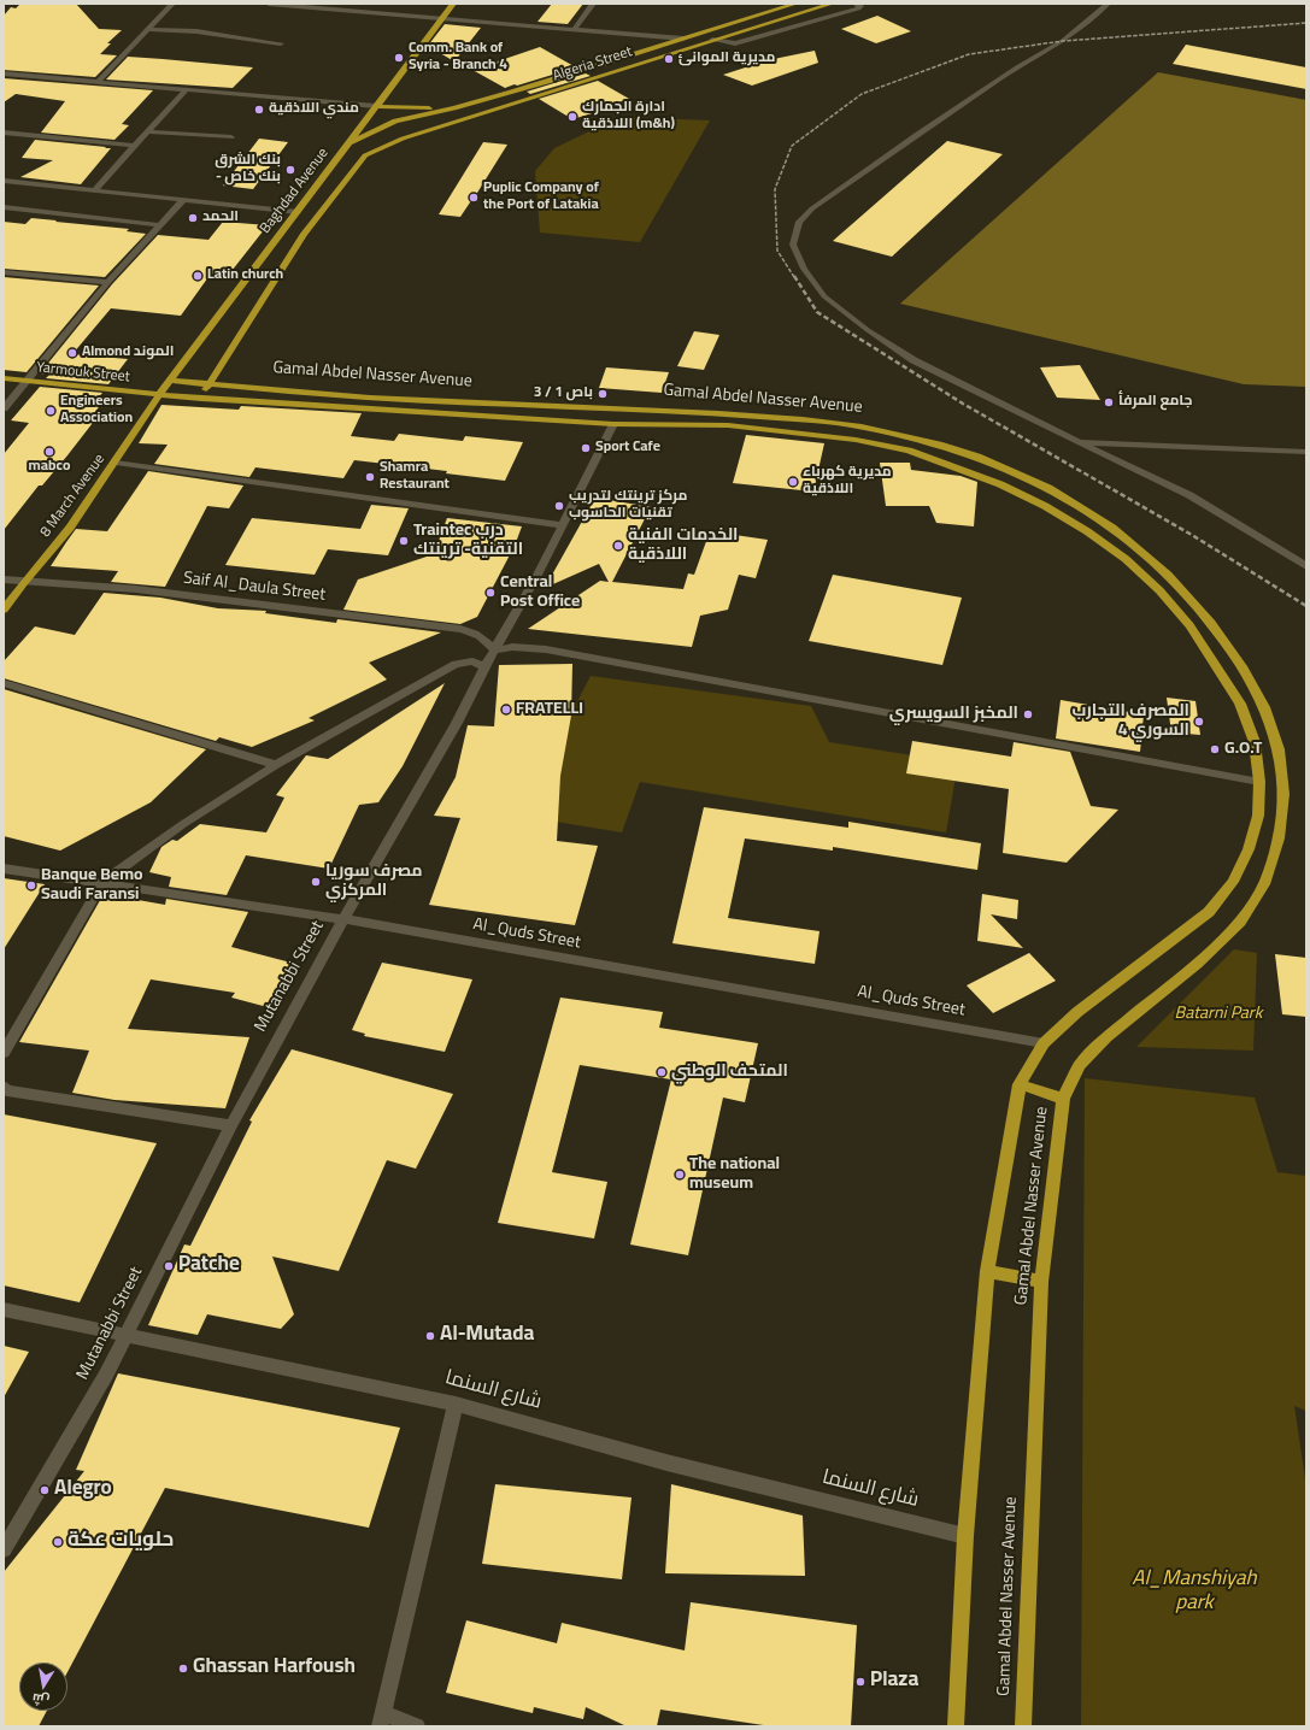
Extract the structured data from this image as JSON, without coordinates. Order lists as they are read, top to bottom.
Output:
{
  "streets": {
    "main road": [
      "Algeria Street",
      "Baghdad Avenue",
      "Yarmouk Street",
      "Gamal Abdel Nasser Avenue",
      "8 March Avenue"
    ],
    "street": [
      "Saif Al_Daula Street",
      "Al_Quds Street",
      "Mutanabbi Street",
      "شارع السنما"
    ]
  },
  "crossings": [
    ["Algeria Street", "Baghdad Avenue"],
    ["Baghdad Avenue", "Yarmouk Street"],
    ["Baghdad Avenue", "Gamal Abdel Nasser Avenue"],
    ["Baghdad Avenue", "8 March Avenue"],
    ["Yarmouk Street", "Gamal Abdel Nasser Avenue"],
    ["Yarmouk Street", "8 March Avenue"],
    ["Gamal Abdel Nasser Avenue", "8 March Avenue"],
    ["Gamal Abdel Nasser Avenue", "Al_Quds Street"],
    ["Gamal Abdel Nasser Avenue", "Mutanabbi Street"],
    ["Gamal Abdel Nasser Avenue", "شارع السنما"],
    ["8 March Avenue", "Saif Al_Daula Street"],
    ["Saif Al_Daula Street", "Mutanabbi Street"],
    ["Al_Quds Street", "Mutanabbi Street"],
    ["Mutanabbi Street", "شارع السنما"]
  ],
  "parks": ["Batarni Park", "Al_Manshiyah park"],
  "places": [
    "Comm. Bank of Syria - Branch 4",
    "مديرية الموانئ",
    "مندي اللاذقية",
    "ادارة الجمارك اللاذقية (m&h)",
    "بنك الشرق - بنك خاص",
    "Puplic Company of the Port of Latakia",
    "الحمد",
    "Latin church",
    "Almond الموند",
    "باص 1 / 3",
    "جامع المرفأ",
    "Engineers Association",
    "Sport Cafe",
    "mabco",
    "Shamra Restaurant",
    "مديرية كهرباء اللاذقية",
    "مركز ترينتك لتدريب تقنيات الحاسوب",
    "Traintec درب التقنية- ترينتك",
    "الخدمات الفنية اللاذقية",
    "Central Post Office",
    "FRATELLI",
    "المخبز السويسري",
    "المصرف التجارب السوري 4",
    "G.O.T",
    "مصرف سوريا المركزي",
    "Banque Bemo Saudi Faransi",
    "المتحف الوطني",
    "The national museum",
    "Patche",
    "Al-Mutada",
    "Alegro",
    "حلويات عكة",
    "Ghassan Harfoush",
    "Plaza"
  ],
  "north": "bottom"
}
